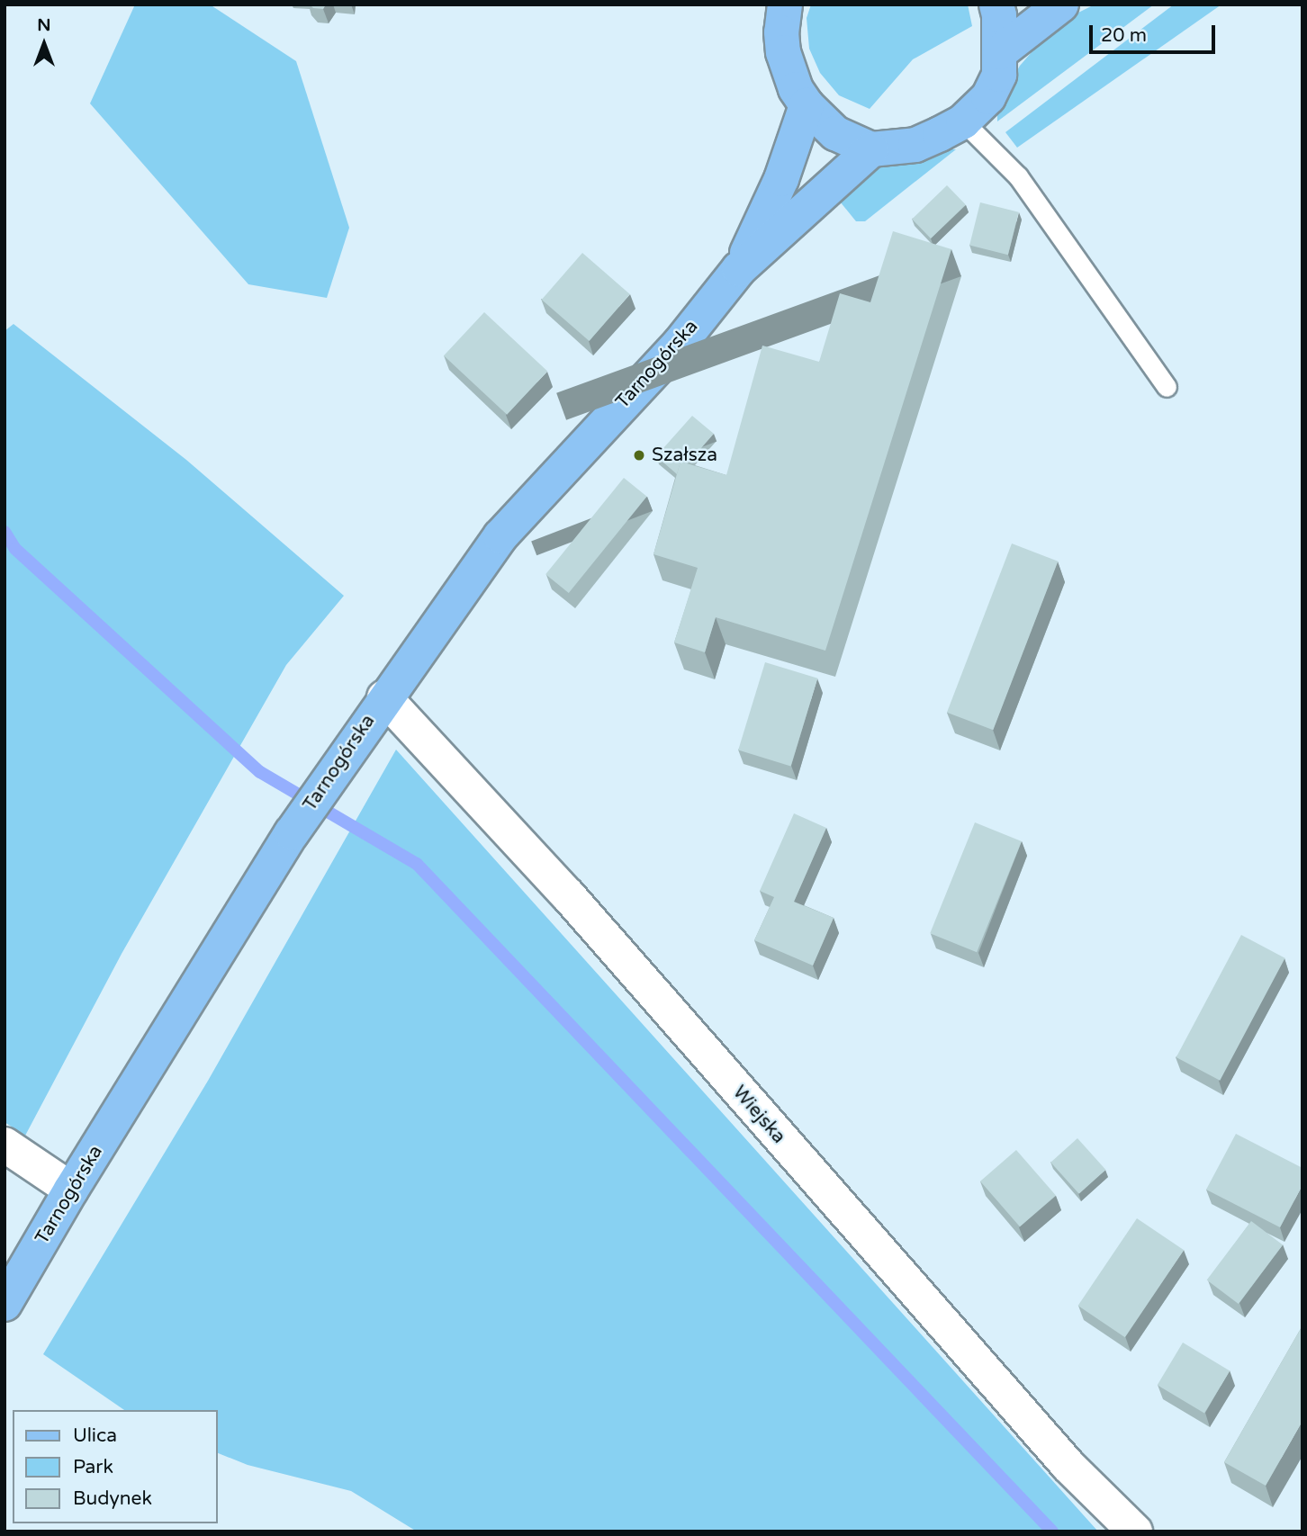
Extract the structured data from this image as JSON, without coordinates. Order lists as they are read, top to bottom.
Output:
{
  "streets": {
    "main road": ["Tarnogórska"],
    "street": ["Wiejska"]
  },
  "crossings": [
    ["Tarnogórska", "Wiejska"]
  ],
  "places": ["Szałsza"],
  "legend": ["Ulica", "Park", "Budynek"],
  "scale_bar": "20 m",
  "north": "top"
}
